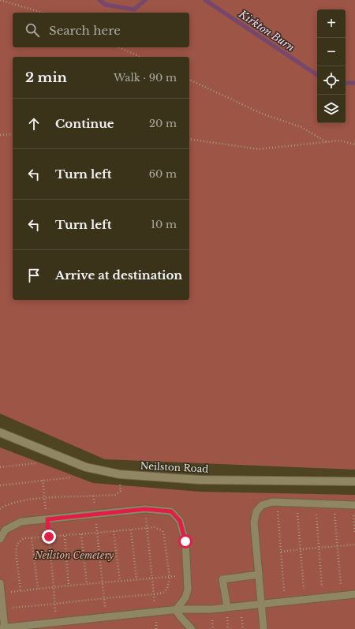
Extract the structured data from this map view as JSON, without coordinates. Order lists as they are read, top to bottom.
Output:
{
  "streets": {
    "street": ["Neilston Road"]
  },
  "water": ["Kirkton Burn"],
  "parks": ["Neilston Cemetery"],
  "page": {
    "map_buttons": ["+", "−"],
    "search": "Search here",
    "heading": ["2 min", "Walk · 90 m"],
    "list": [
      ["Continue", "20 m"],
      ["Turn left", "60 m"],
      ["Turn left", "10 m"],
      "Arrive at destination"
    ]
  }
}
